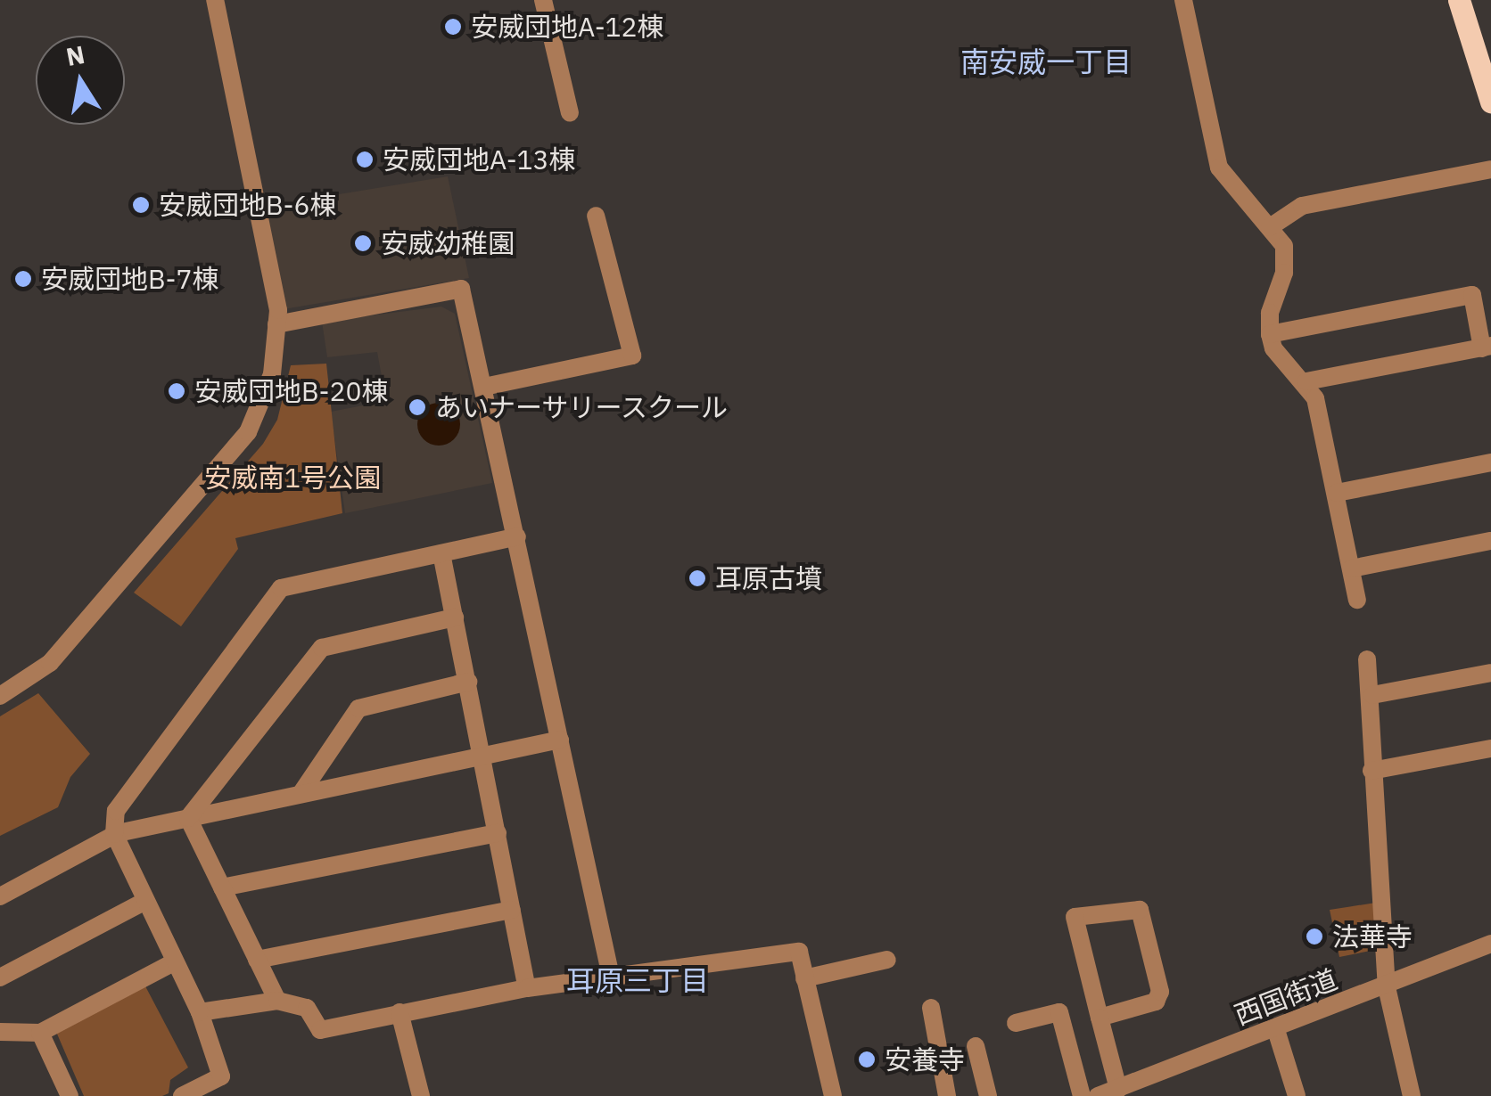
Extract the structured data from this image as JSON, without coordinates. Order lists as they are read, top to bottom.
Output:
{
  "streets": {
    "street": ["西国街道"]
  },
  "districts": ["南安威一丁目", "耳原三丁目"],
  "parks": ["安威南1号公園"],
  "places": [
    "安威団地A-12棟",
    "安威団地A-13棟",
    "安威団地B-6棟",
    "安威幼稚園",
    "安威団地B-7棟",
    "安威団地B-20棟",
    "あいナーサリースクール",
    "耳原古墳",
    "法華寺",
    "安養寺"
  ],
  "north": "top"
}
